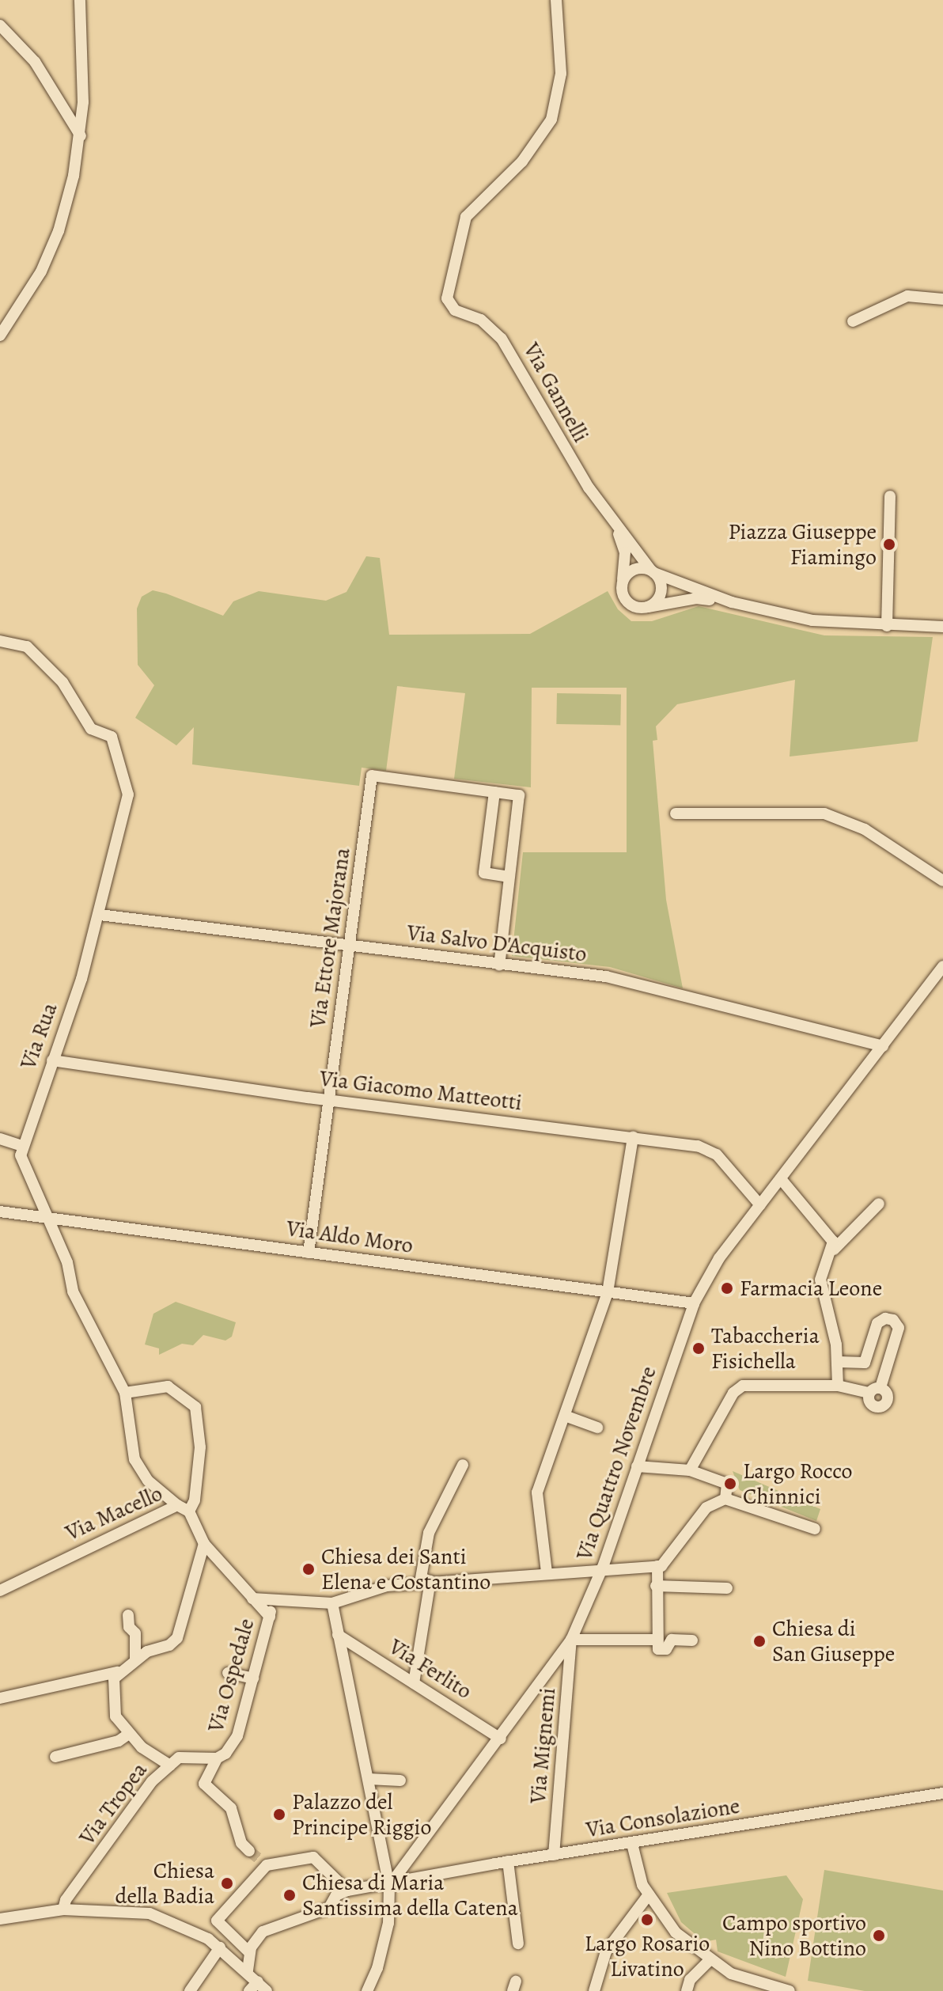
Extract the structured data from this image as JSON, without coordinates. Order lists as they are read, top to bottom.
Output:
{
  "streets": {
    "street": [
      "Via Gannelli",
      "Via Ettore Majorana",
      "Via Salvo D'Acquisto",
      "Via Rua",
      "Via Giacomo Matteotti",
      "Via Aldo Moro",
      "Via Quattro Novembre",
      "Via Macello",
      "Via Ferlito",
      "Via Ospedale",
      "Via Mignemi",
      "Via Tropea",
      "Via Consolazione"
    ]
  },
  "crossings": [
    ["Via Ettore Majorana", "Via Salvo D'Acquisto"],
    ["Via Ettore Majorana", "Via Giacomo Matteotti"],
    ["Via Ettore Majorana", "Via Aldo Moro"],
    ["Via Salvo D'Acquisto", "Via Rua"],
    ["Via Salvo D'Acquisto", "Via Quattro Novembre"],
    ["Via Rua", "Via Giacomo Matteotti"],
    ["Via Giacomo Matteotti", "Via Quattro Novembre"],
    ["Via Aldo Moro", "Via Quattro Novembre"],
    ["Via Quattro Novembre", "Via Ferlito"],
    ["Via Quattro Novembre", "Via Mignemi"],
    ["Via Quattro Novembre", "Via Consolazione"],
    ["Via Macello", "Via Ospedale"],
    ["Via Ospedale", "Via Tropea"],
    ["Via Mignemi", "Via Consolazione"]
  ],
  "places": [
    "Piazza Giuseppe Fiamingo",
    "Farmacia Leone",
    "Tabaccheria Fisichella",
    "Largo Rocco Chinnici",
    "Chiesa dei Santi Elena e Costantino",
    "Chiesa di San Giuseppe",
    "Palazzo del Principe Riggio",
    "Chiesa della Badia",
    "Chiesa di Maria Santissima della Catena",
    "Largo Rosario Livatino",
    "Campo sportivo Nino Bottino"
  ]
}
